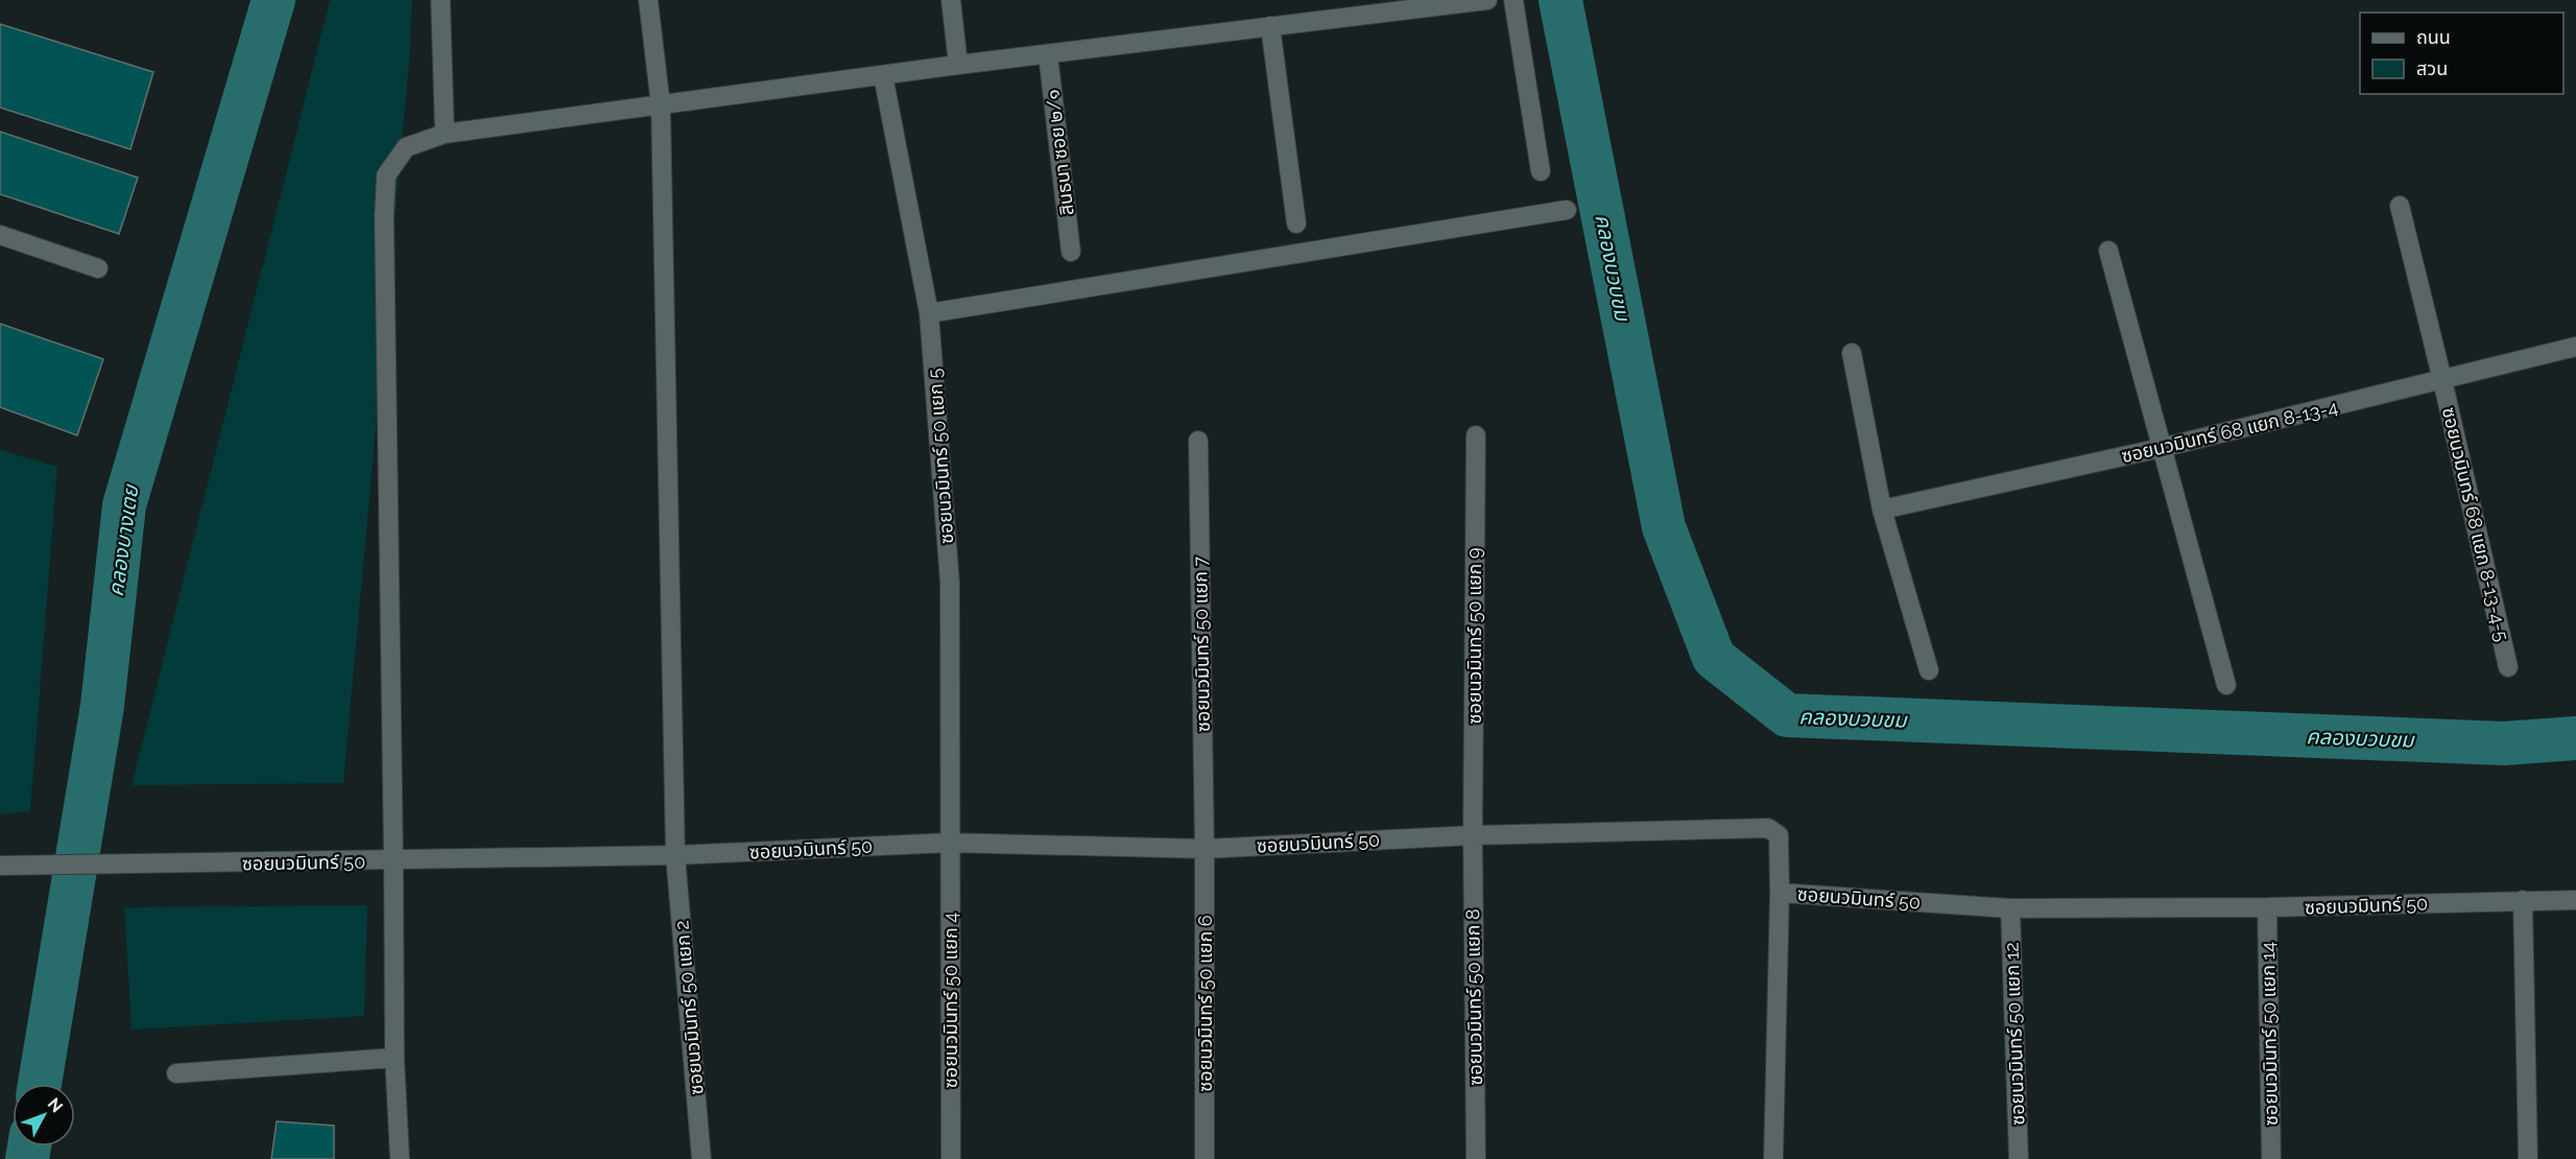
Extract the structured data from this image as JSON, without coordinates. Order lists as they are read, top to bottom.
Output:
{
  "streets": {
    "street": [
      "สินธนา ซอย ๒/๑",
      "ซอยนวมินทร์ 68 แยก 8-13-4",
      "ซอยนวมินทร์ 50 แยก 5",
      "ซอยนวมินทร์ 68 แยก 8-13-4-5",
      "ซอยนวมินทร์ 50 แยก 9",
      "ซอยนวมินทร์ 50 แยก 7",
      "ซอยนวมินทร์ 50",
      "ซอยนวมินทร์ 50 แยก 8",
      "ซอยนวมินทร์ 50 แยก 4",
      "ซอยนวมินทร์ 50 แยก 6",
      "ซอยนวมินทร์ 50 แยก 2",
      "ซอยนวมินทร์ 50 แยก 12",
      "ซอยนวมินทร์ 50 แยก 14"
    ]
  },
  "crossings": [
    ["ซอยนวมินทร์ 68 แยก 8-13-4", "ซอยนวมินทร์ 68 แยก 8-13-4-5"],
    ["ซอยนวมินทร์ 50 แยก 5", "ซอยนวมินทร์ 50"],
    ["ซอยนวมินทร์ 50 แยก 5", "ซอยนวมินทร์ 50 แยก 4"],
    ["ซอยนวมินทร์ 50 แยก 9", "ซอยนวมินทร์ 50"],
    ["ซอยนวมินทร์ 50 แยก 9", "ซอยนวมินทร์ 50 แยก 8"],
    ["ซอยนวมินทร์ 50 แยก 7", "ซอยนวมินทร์ 50"],
    ["ซอยนวมินทร์ 50 แยก 7", "ซอยนวมินทร์ 50 แยก 6"],
    ["ซอยนวมินทร์ 50", "ซอยนวมินทร์ 50 แยก 8"],
    ["ซอยนวมินทร์ 50", "ซอยนวมินทร์ 50 แยก 4"],
    ["ซอยนวมินทร์ 50", "ซอยนวมินทร์ 50 แยก 6"],
    ["ซอยนวมินทร์ 50", "ซอยนวมินทร์ 50 แยก 2"],
    ["ซอยนวมินทร์ 50", "ซอยนวมินทร์ 50 แยก 12"],
    ["ซอยนวมินทร์ 50", "ซอยนวมินทร์ 50 แยก 14"]
  ],
  "water": ["คลองบวบขม", "คลองบางเตย"],
  "legend": ["ถนน", "สวน"],
  "north": "top right"
}
